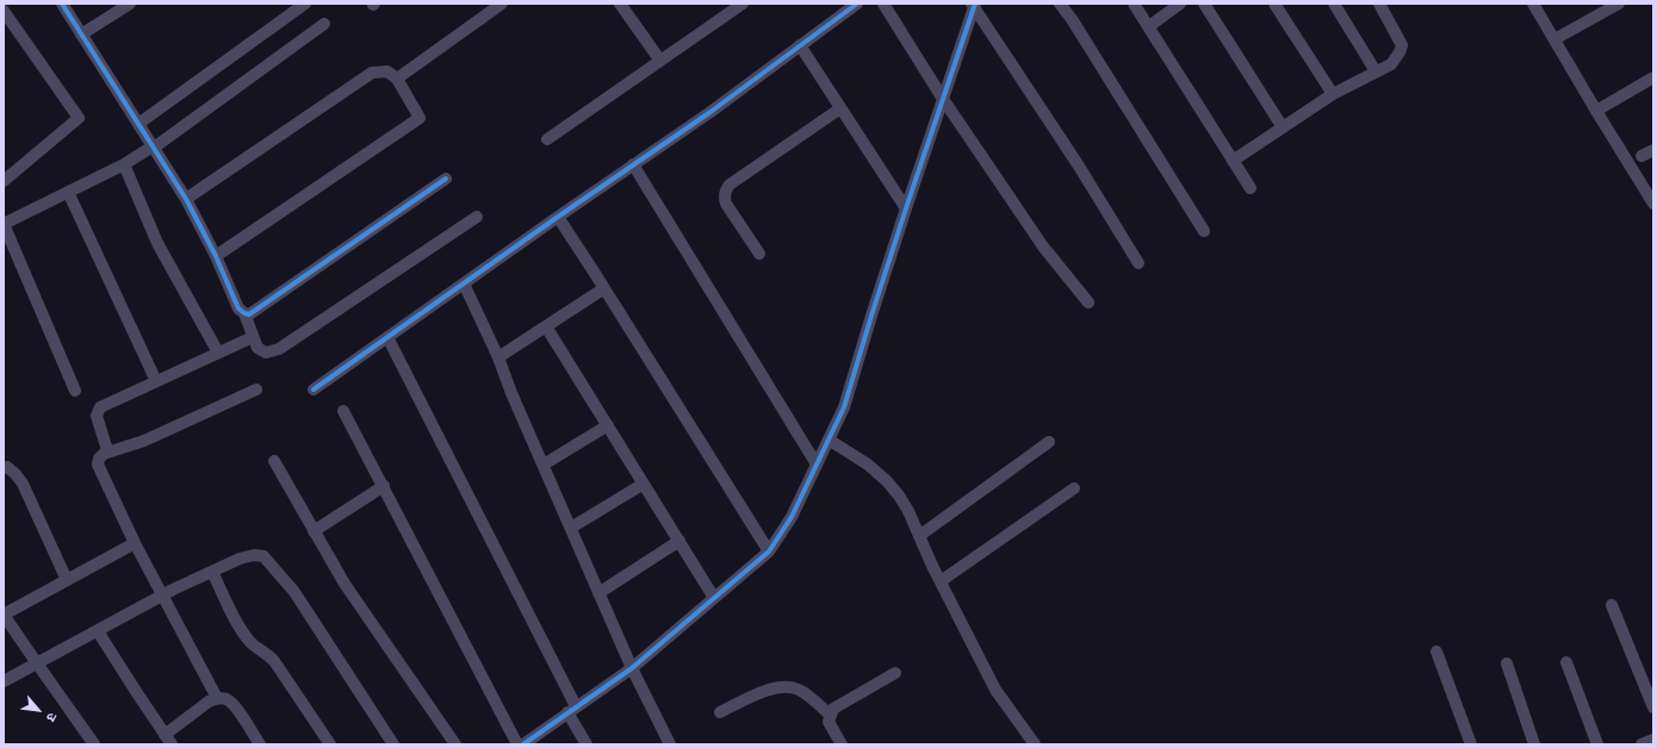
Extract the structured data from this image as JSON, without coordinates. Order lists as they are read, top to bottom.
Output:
{
  "north": "bottom right"
}
